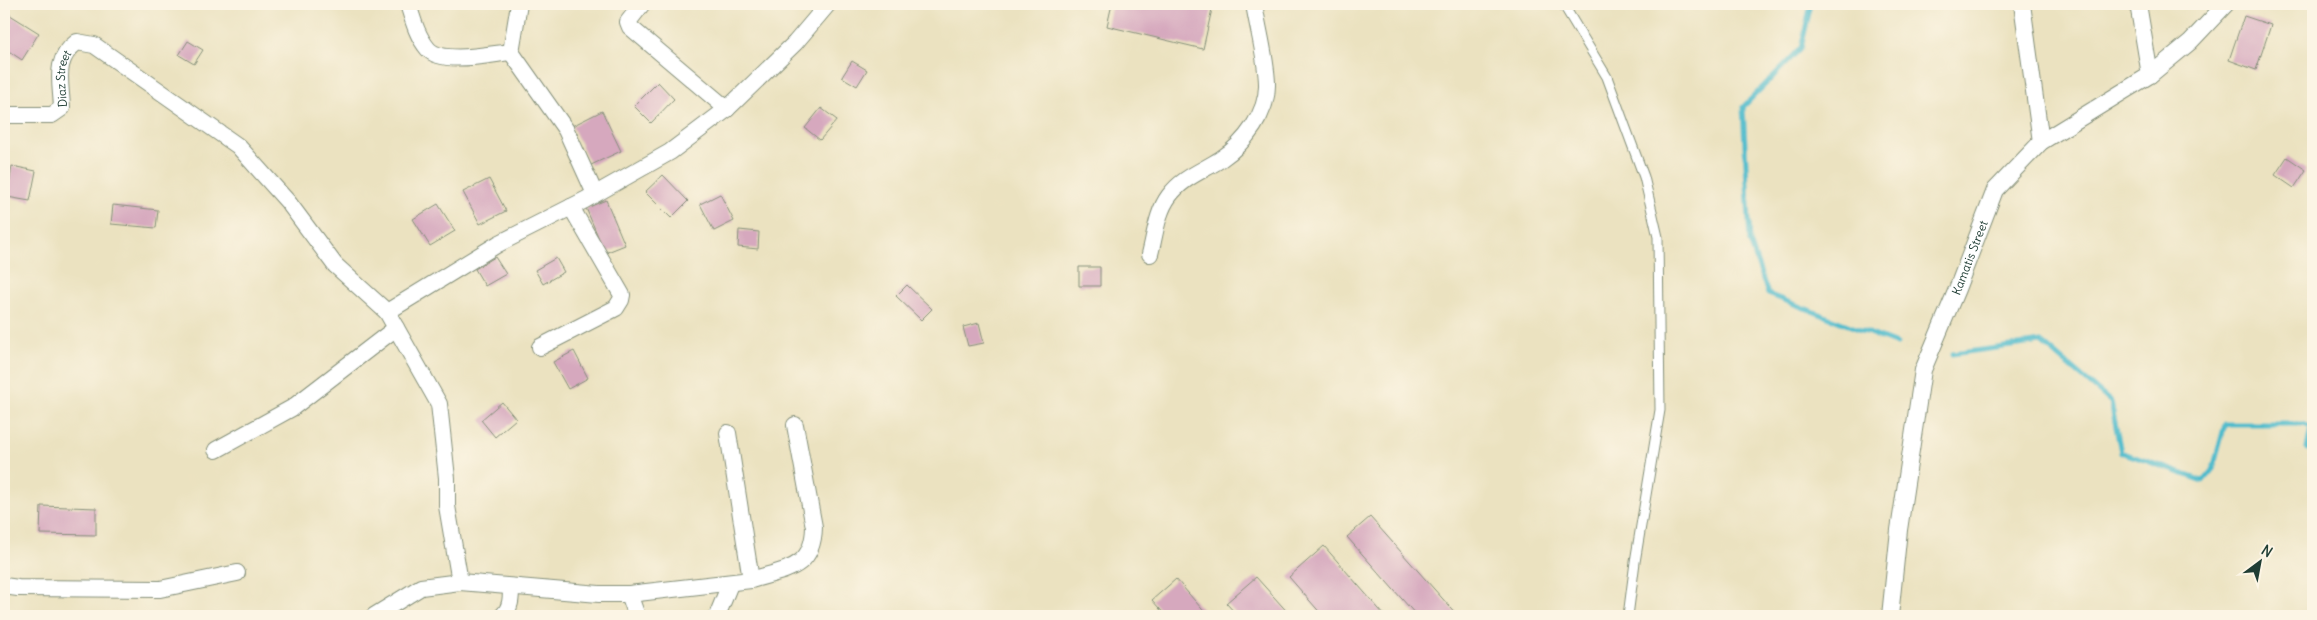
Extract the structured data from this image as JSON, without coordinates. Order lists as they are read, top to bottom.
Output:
{
  "streets": {
    "street": ["Diaz Street", "Kamatis Street"]
  },
  "north": "top right"
}
